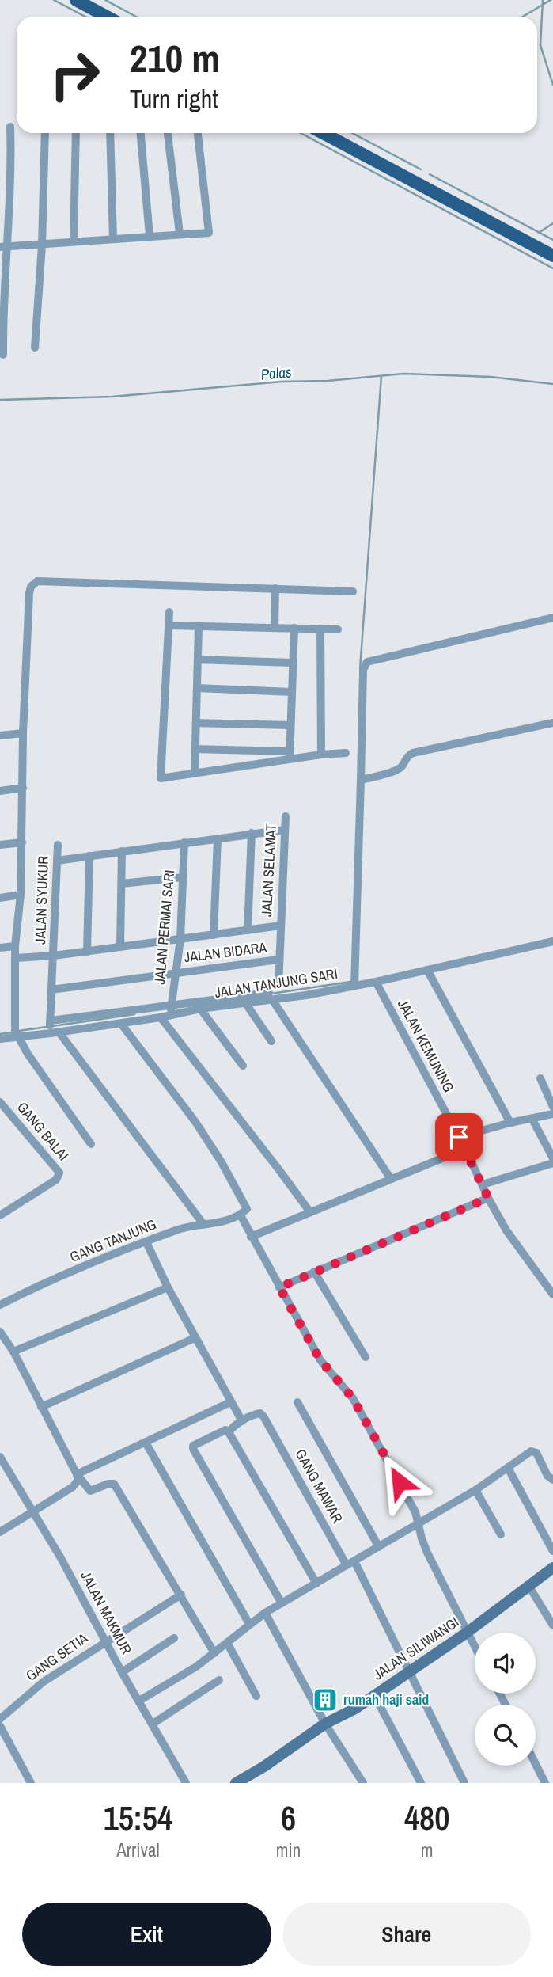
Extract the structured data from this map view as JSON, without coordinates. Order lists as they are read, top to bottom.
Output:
{
  "streets": {
    "street": [
      "JALAN SELAMAT",
      "JALAN SYUKUR",
      "JALAN PERMAI SARI",
      "JALAN BIDARA",
      "JALAN TANJUNG SARI",
      "JALAN KEMUNING",
      "GANG BALAI",
      "GANG TANJUNG",
      "GANG MAWAR",
      "JALAN MAKMUR",
      "JALAN SILIWANGI",
      "GANG SETIA"
    ]
  },
  "crossings": [
    ["JALAN SELAMAT", "JALAN BIDARA"],
    ["JALAN SYUKUR", "JALAN BIDARA"],
    ["JALAN SYUKUR", "JALAN TANJUNG SARI"],
    ["JALAN PERMAI SARI", "JALAN BIDARA"],
    ["JALAN PERMAI SARI", "JALAN TANJUNG SARI"],
    ["JALAN TANJUNG SARI", "JALAN KEMUNING"],
    ["GANG MAWAR", "JALAN SILIWANGI"],
    ["JALAN MAKMUR", "GANG SETIA"]
  ],
  "water": ["Palas"],
  "places": {
    "building": ["rumah haji said"]
  },
  "page": {
    "turn": ["210 m", "Turn right"],
    "eta": [
      "15:54",
      "Arrival",
      "6",
      "min",
      "480",
      "m"
    ],
    "buttons": ["Exit", "Share"]
  }
}
